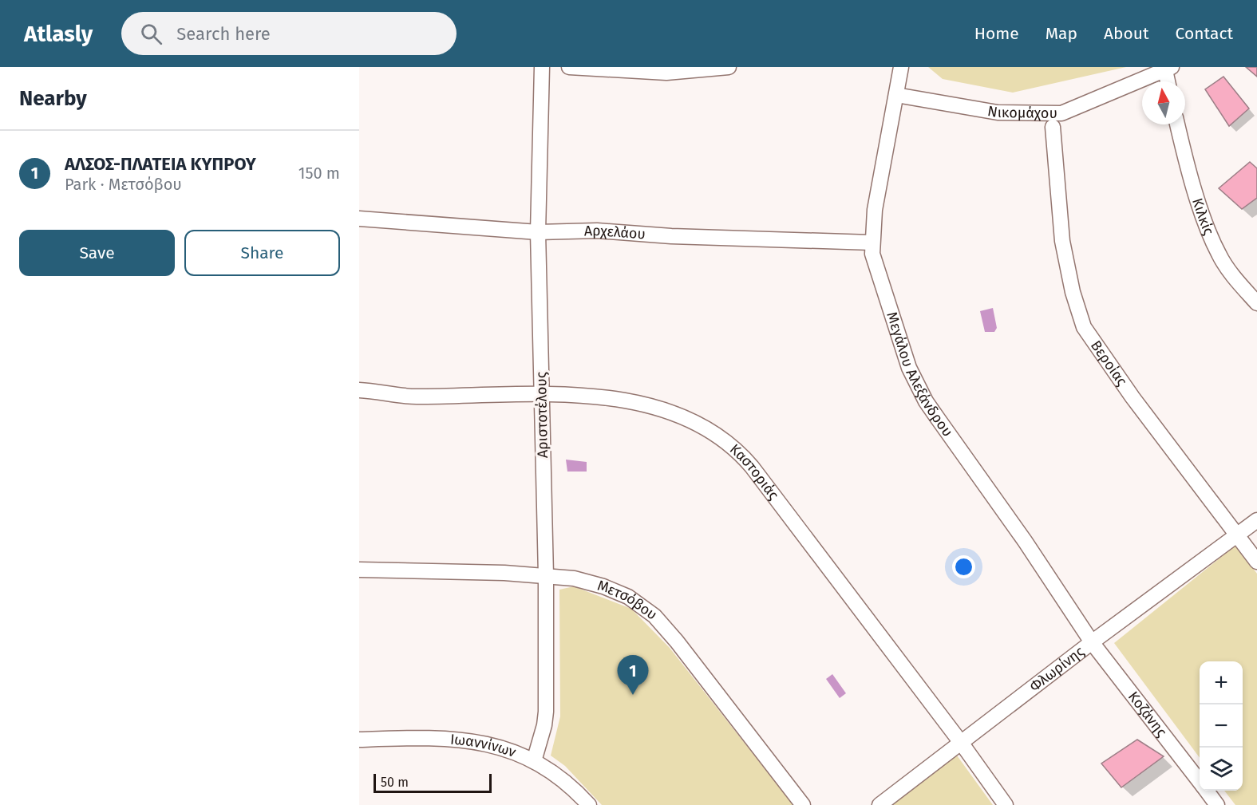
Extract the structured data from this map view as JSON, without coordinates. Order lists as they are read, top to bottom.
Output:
{
  "streets": {
    "street": [
      "Νικομάχου",
      "Κιλκίς",
      "Αρχελάου",
      "Βεροίας",
      "Μεγάλου Αλεξάνδρου",
      "Αριστοτέλους",
      "Καστοριάς",
      "Μετσόβου",
      "Φλωρίνης",
      "Κοζάνης",
      "Ιωαννίνων"
    ]
  },
  "crossings": [
    ["Νικομάχου", "Μεγάλου Αλεξάνδρου"],
    ["Αρχελάου", "Μεγάλου Αλεξάνδρου"],
    ["Αρχελάου", "Αριστοτέλους"],
    ["Βεροίας", "Φλωρίνης"],
    ["Μεγάλου Αλεξάνδρου", "Φλωρίνης"],
    ["Μεγάλου Αλεξάνδρου", "Κοζάνης"],
    ["Αριστοτέλους", "Καστοριάς"],
    ["Αριστοτέλους", "Μετσόβου"],
    ["Αριστοτέλους", "Ιωαννίνων"],
    ["Καστοριάς", "Φλωρίνης"],
    ["Φλωρίνης", "Κοζάνης"]
  ],
  "scale_bar": "50 m",
  "north": "top",
  "page": {
    "header": "Atlasly",
    "search": "Search here",
    "nav": [
      "Home",
      "Map",
      "About",
      "Contact"
    ],
    "heading": "Nearby",
    "list": [
      {
        "mark": "1",
        "name": "ΑΛΣΟΣ-ΠΛΑΤΕΙΑ ΚΥΠΡΟΥ",
        "note": "Park · Μετσόβου",
        "value": "150 m"
      }
    ],
    "buttons": ["Save", "Share"],
    "pins": "1",
    "map_buttons": ["+", "−"],
    "scale": "50 m"
  }
}
